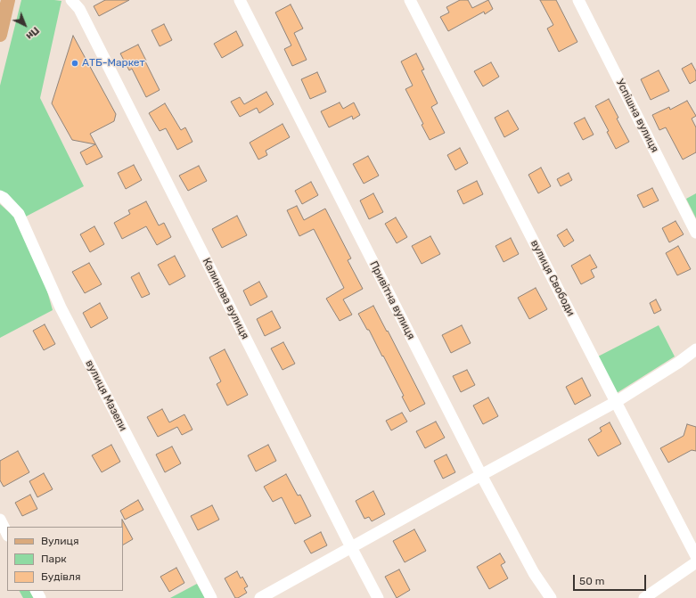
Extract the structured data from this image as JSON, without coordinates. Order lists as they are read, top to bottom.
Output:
{
  "streets": {
    "street": [
      "Успішна вулиця",
      "вулиця Свободи",
      "Калинова вулиця",
      "Привітна вулиця",
      "вулиця Мазепи"
    ]
  },
  "places": ["АТБ-Маркет"],
  "legend": ["Вулиця", "Парк", "Будівля"],
  "scale_bar": "50 m",
  "north": "bottom right"
}
